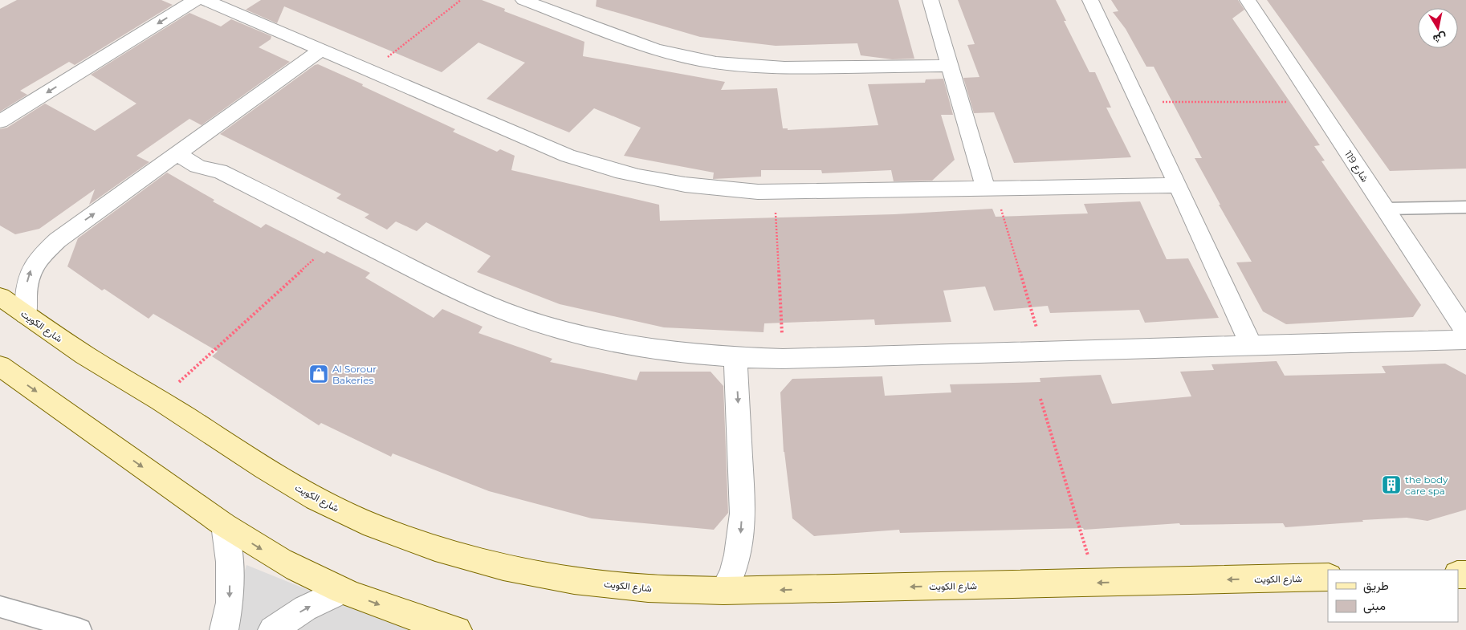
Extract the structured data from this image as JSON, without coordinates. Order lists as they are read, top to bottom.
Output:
{
  "streets": {
    "main road": ["شارع الكويت"],
    "street": ["شارع 119"]
  },
  "one_way": ["شارع الكويت"],
  "places": {
    "shop": ["Al Sorour Bakeries"],
    "building": ["the body care spa"]
  },
  "legend": ["طريق", "مبنى"],
  "north": "bottom"
}
